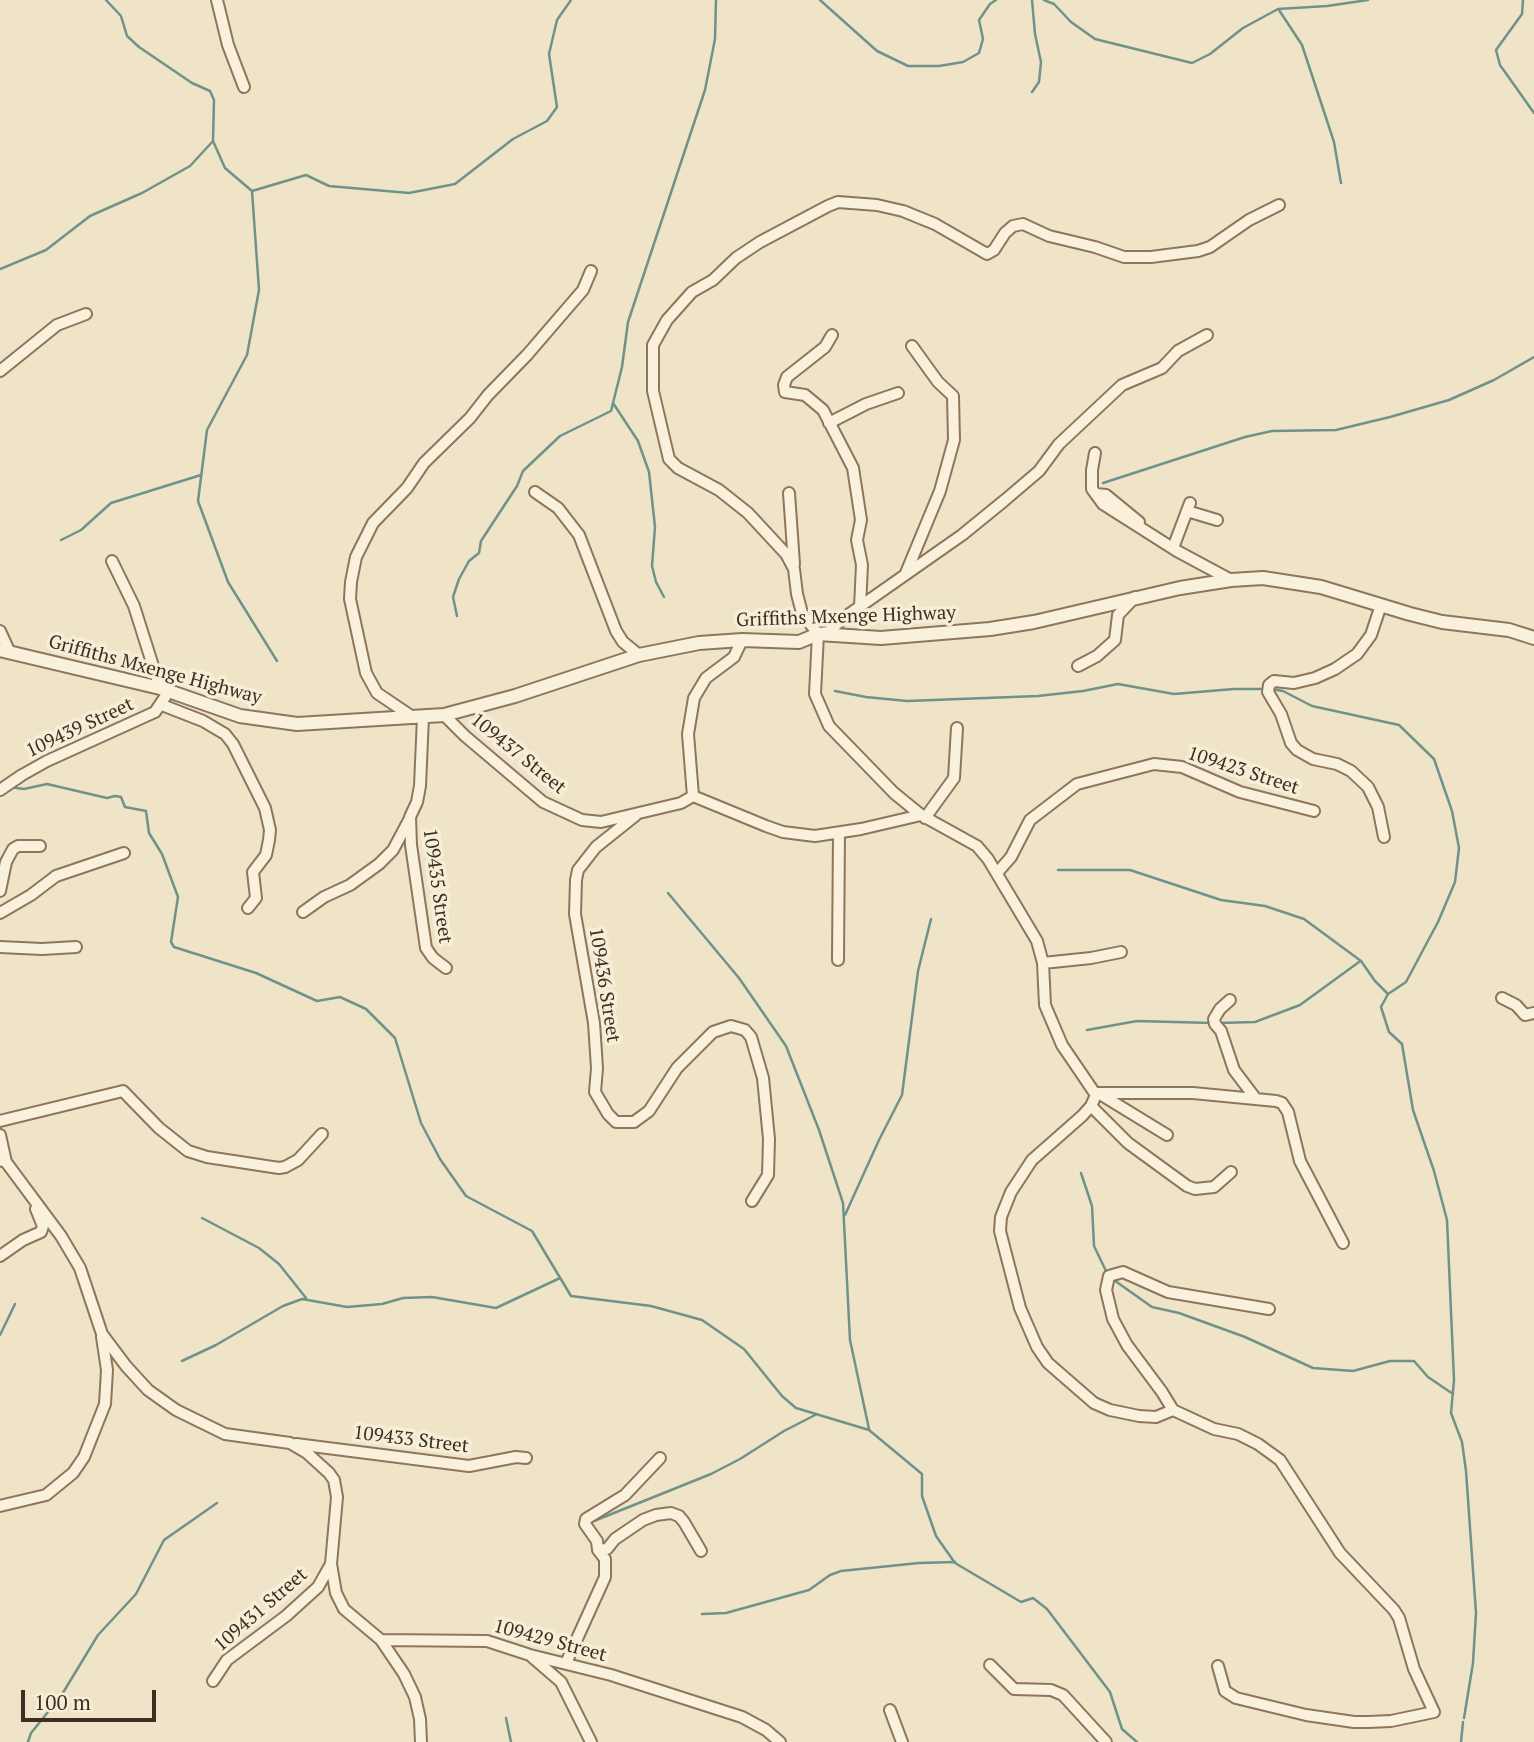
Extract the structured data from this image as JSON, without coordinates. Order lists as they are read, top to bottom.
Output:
{
  "streets": {
    "street": [
      "Griffiths Mxenge Highway",
      "109439 Street",
      "109437 Street",
      "109423 Street",
      "109435 Street",
      "109436 Street",
      "109433 Street",
      "109431 Street",
      "109429 Street"
    ]
  },
  "crossings": [
    ["Griffiths Mxenge Highway", "109439 Street"],
    ["Griffiths Mxenge Highway", "109437 Street"],
    ["Griffiths Mxenge Highway", "109435 Street"],
    ["109437 Street", "109436 Street"]
  ],
  "scale_bar": "100 m"
}
